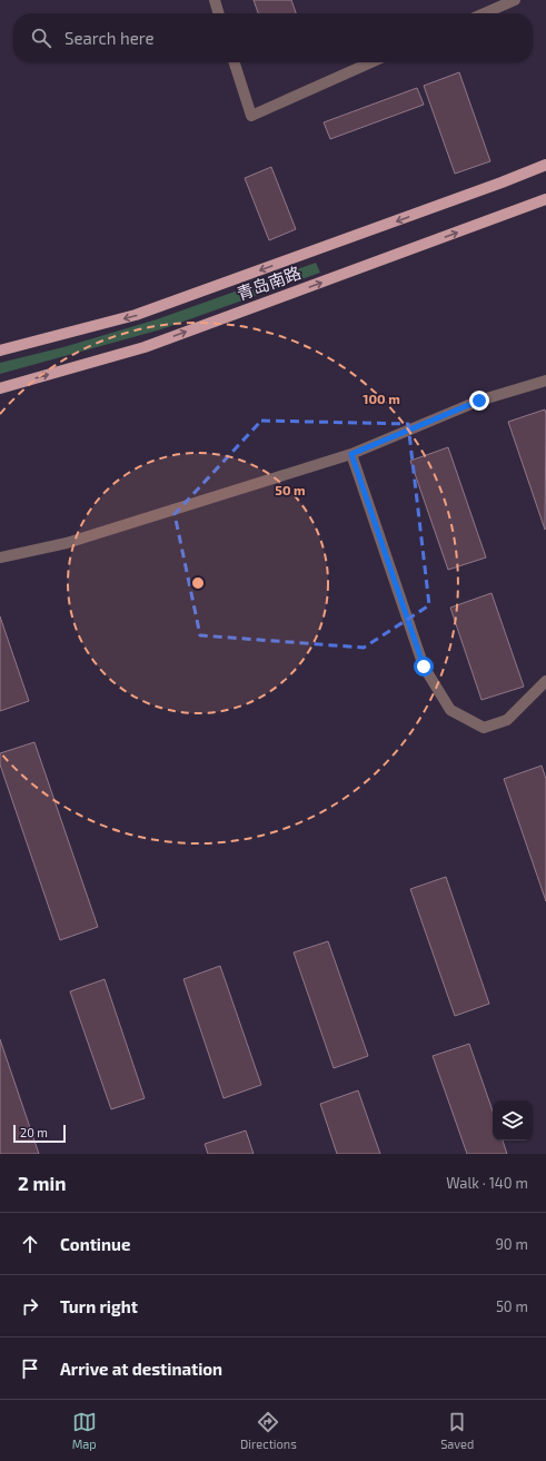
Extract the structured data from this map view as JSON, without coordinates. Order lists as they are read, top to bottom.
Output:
{
  "streets": {
    "main road": ["青岛南路"]
  },
  "scale_bar": "20 m",
  "page": {
    "search": "Search here",
    "scale": "20 m",
    "heading": ["2 min", "Walk · 140 m"],
    "list": [
      ["Continue", "90 m"],
      ["Turn right", "50 m"],
      "Arrive at destination"
    ],
    "nav": ["Map", "Directions", "Saved"]
  },
  "rings": ["100 m", "50 m"]
}
